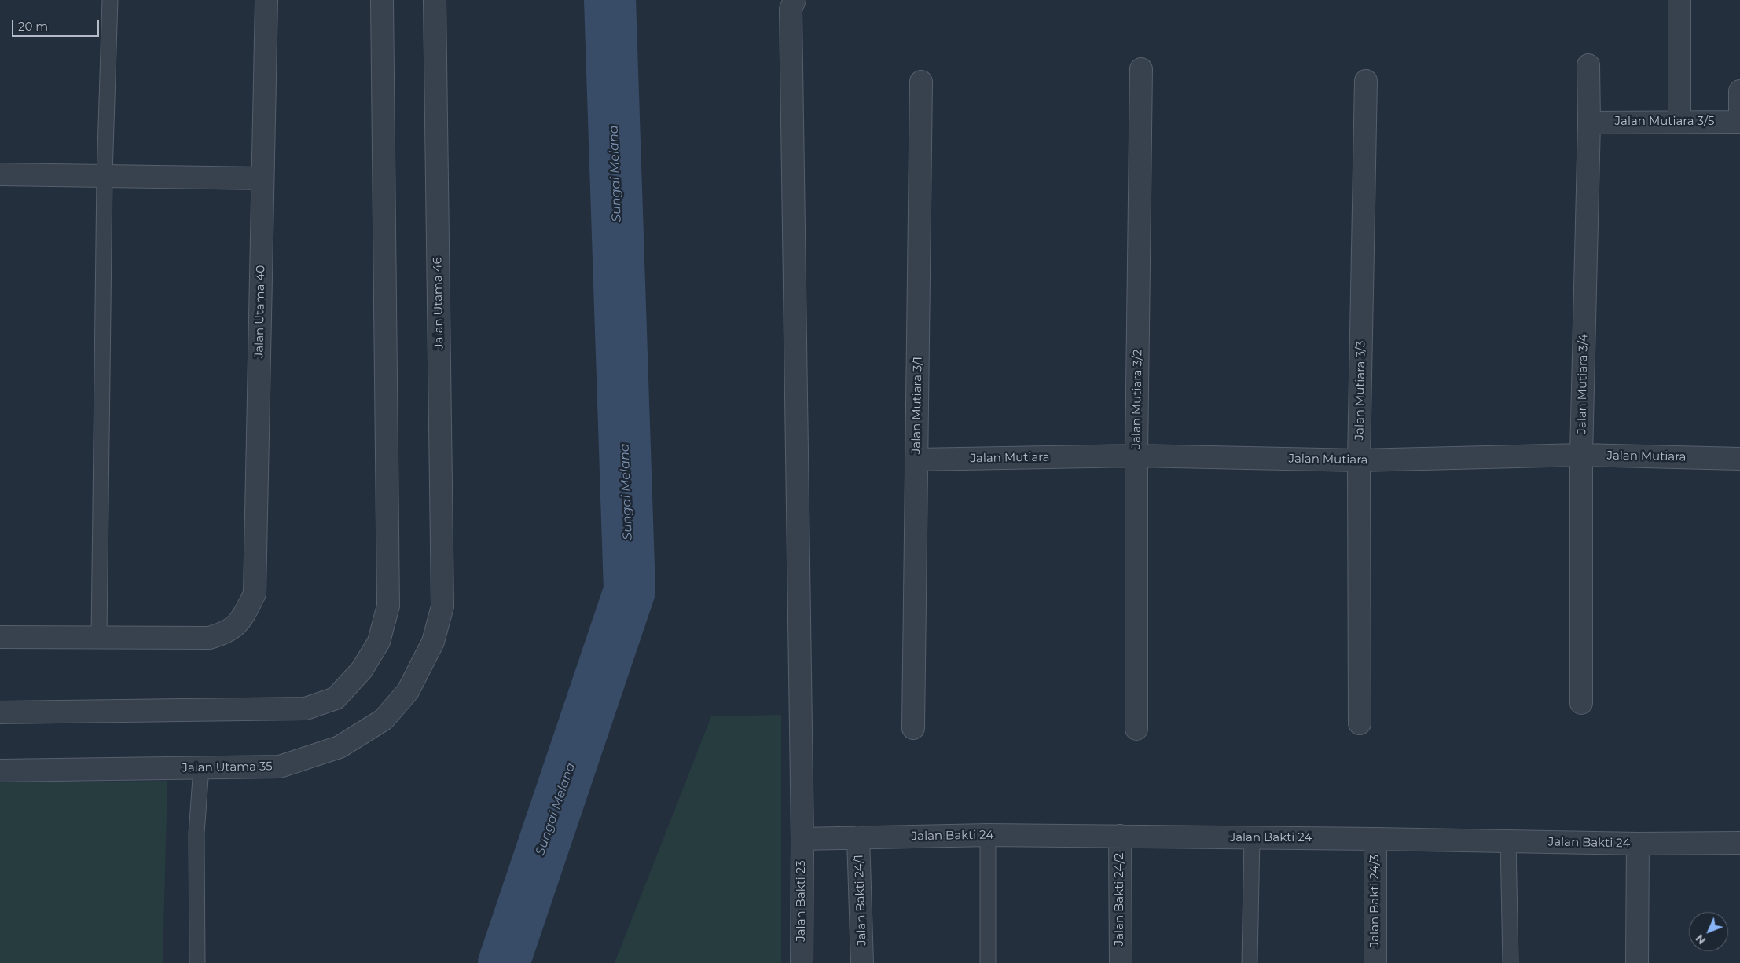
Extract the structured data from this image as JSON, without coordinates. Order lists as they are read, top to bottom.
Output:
{
  "streets": {
    "street": [
      "Jalan Mutiara 3/5",
      "Jalan Utama 46",
      "Jalan Utama 40",
      "Jalan Mutiara 3/4",
      "Jalan Mutiara 3/3",
      "Jalan Mutiara 3/2",
      "Jalan Mutiara 3/1",
      "Jalan Mutiara",
      "Jalan Utama 35",
      "Jalan Bakti 24",
      "Jalan Bakti 24/2",
      "Jalan Bakti 24/1",
      "Jalan Bakti 23",
      "Jalan Bakti 24/3"
    ]
  },
  "crossings": [
    ["Jalan Mutiara 3/5", "Jalan Mutiara 3/4"],
    ["Jalan Utama 46", "Jalan Utama 35"],
    ["Jalan Mutiara 3/4", "Jalan Mutiara"],
    ["Jalan Mutiara 3/3", "Jalan Mutiara"],
    ["Jalan Mutiara 3/2", "Jalan Mutiara"],
    ["Jalan Mutiara 3/1", "Jalan Mutiara"],
    ["Jalan Bakti 24", "Jalan Bakti 24/2"],
    ["Jalan Bakti 24", "Jalan Bakti 24/1"],
    ["Jalan Bakti 24", "Jalan Bakti 23"],
    ["Jalan Bakti 24", "Jalan Bakti 24/3"]
  ],
  "water": ["Sungai Melana"],
  "scale_bar": "20 m",
  "north": "bottom left"
}
